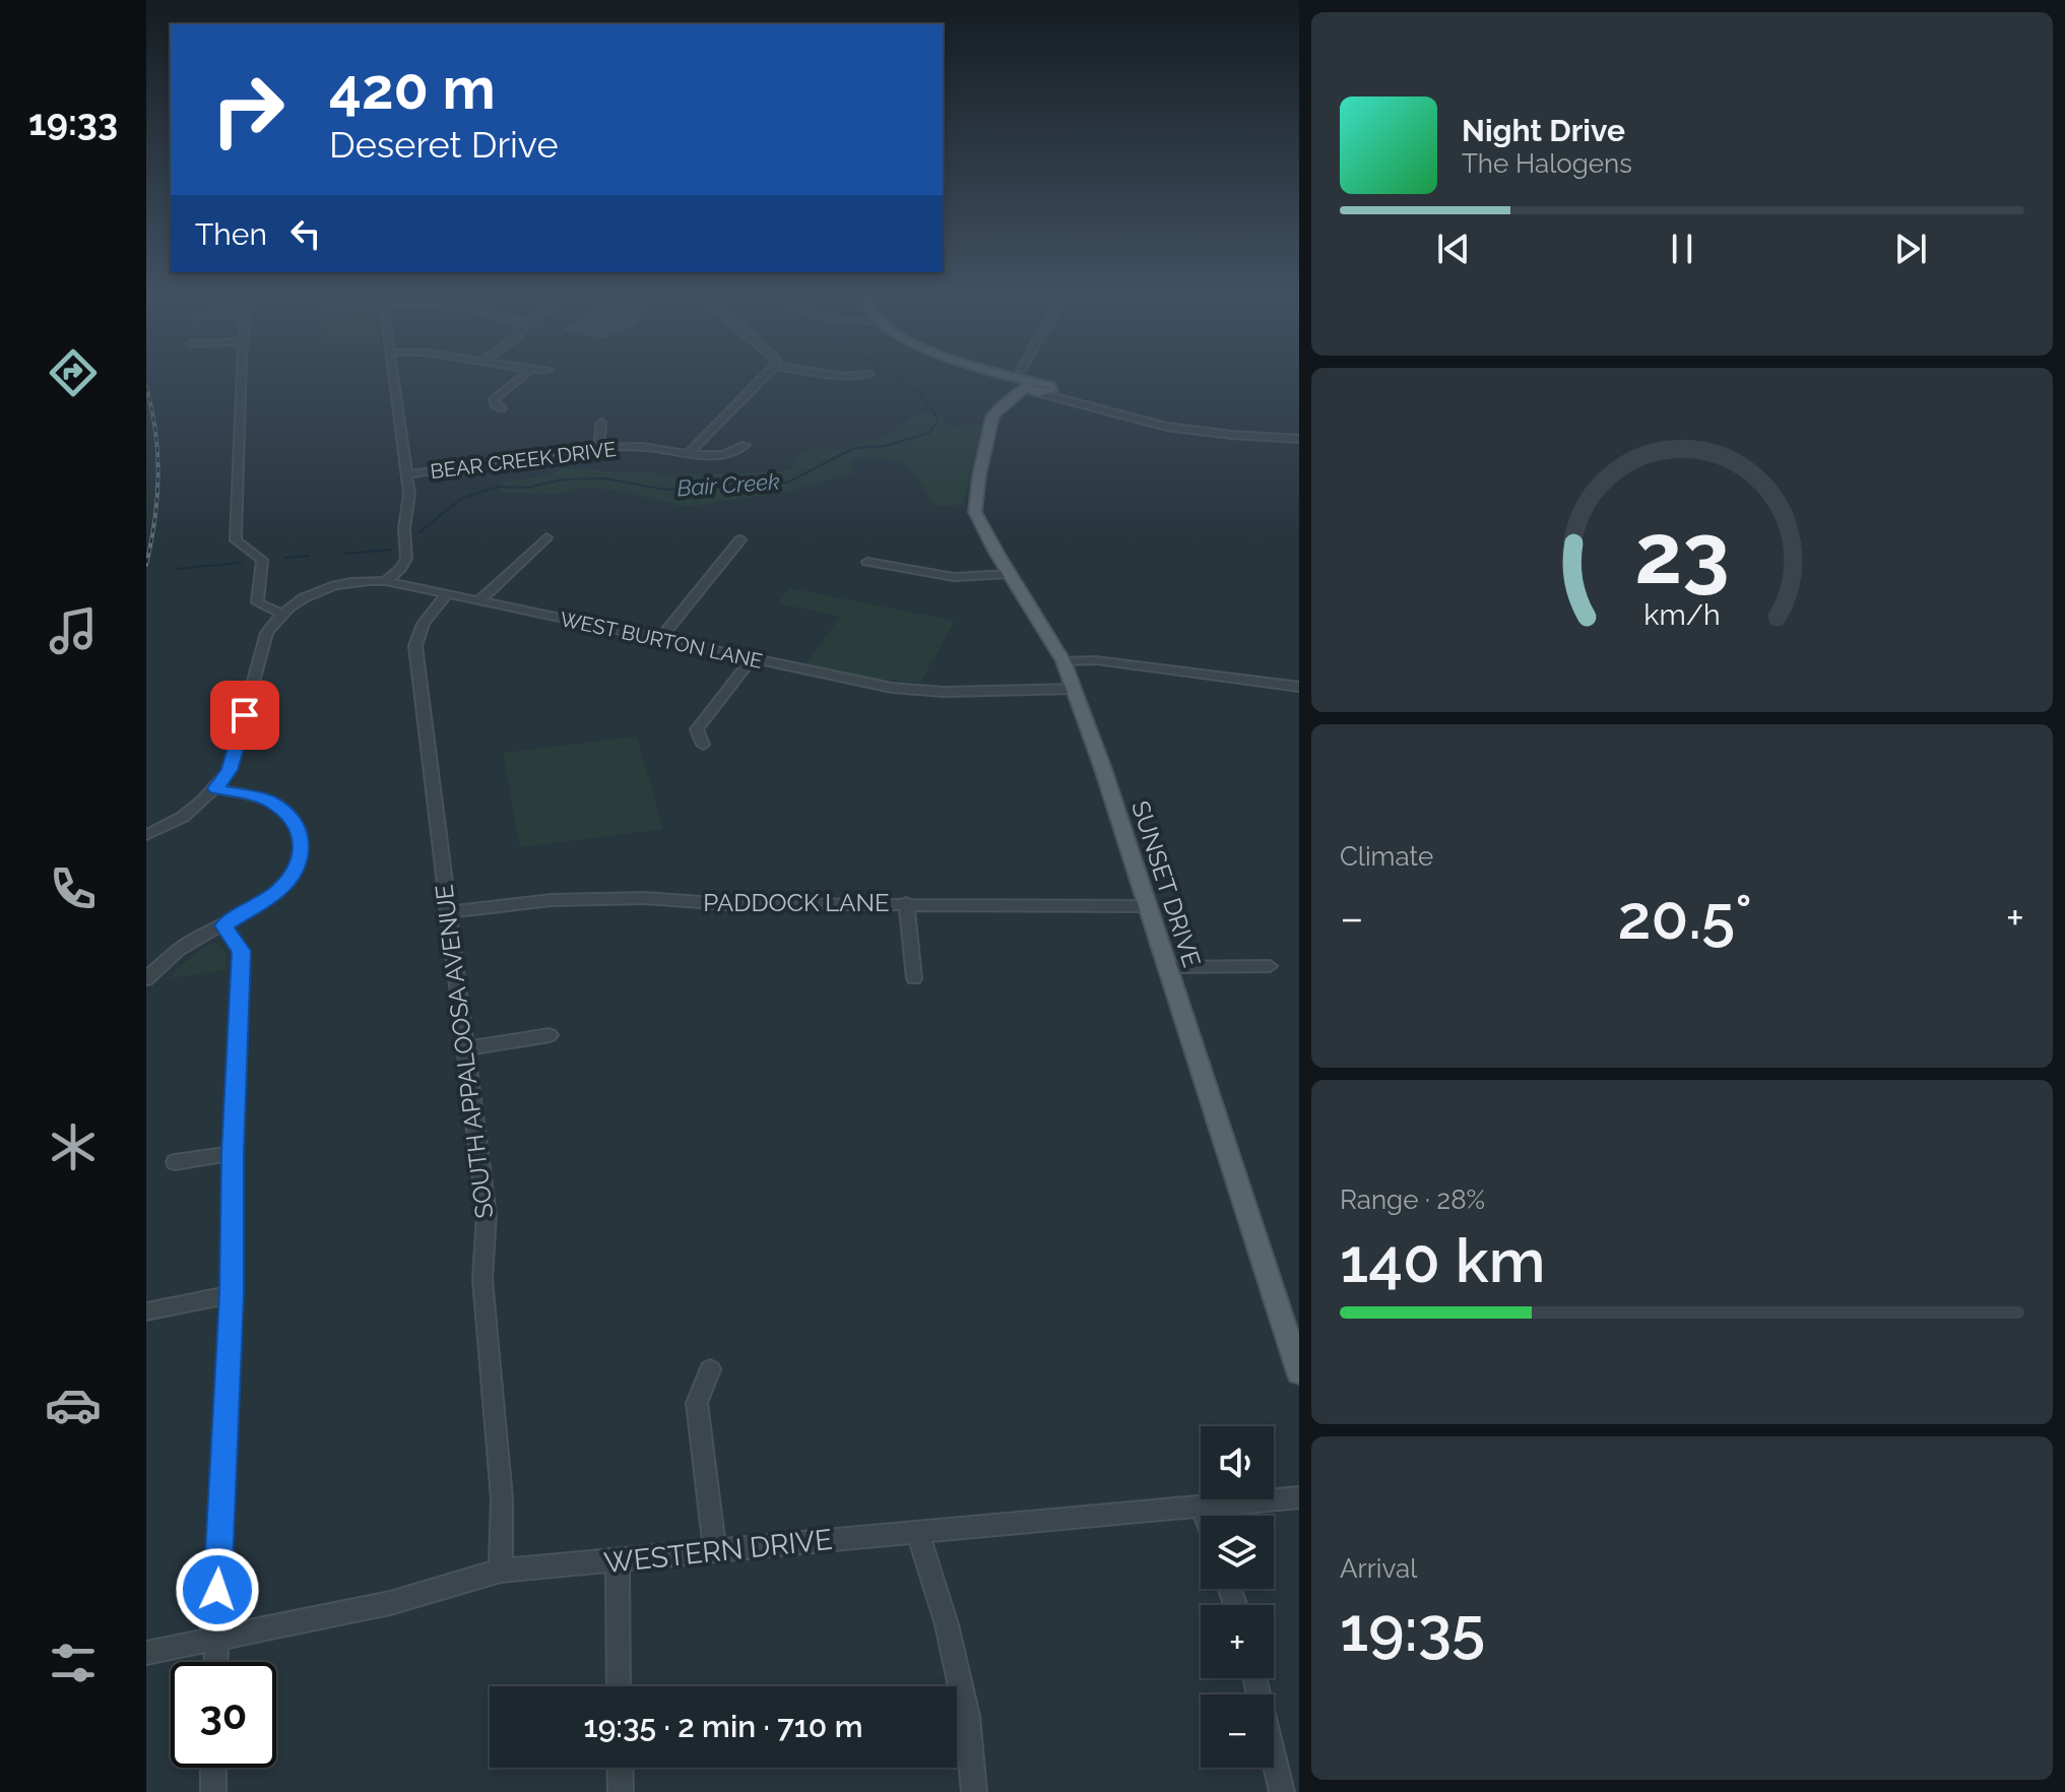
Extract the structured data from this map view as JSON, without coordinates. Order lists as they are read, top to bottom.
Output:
{
  "streets": {
    "main road": ["SUNSET DRIVE"],
    "street": [
      "BEAR CREEK DRIVE",
      "WEST BURTON LANE",
      "PADDOCK LANE",
      "SOUTH APPALOOSA AVENUE",
      "WESTERN DRIVE"
    ]
  },
  "crossings": [
    ["WEST BURTON LANE", "SUNSET DRIVE"],
    ["WEST BURTON LANE", "SOUTH APPALOOSA AVENUE"],
    ["SUNSET DRIVE", "PADDOCK LANE"],
    ["PADDOCK LANE", "SOUTH APPALOOSA AVENUE"],
    ["SOUTH APPALOOSA AVENUE", "WESTERN DRIVE"]
  ],
  "water": ["Bair Creek"],
  "page": {
    "tabs": "19:33",
    "turn": ["420 m", "Deseret Drive"],
    "song": ["Night Drive", "The Halogens"],
    "then": "Then",
    "tile": [
      "Climate",
      ["Range · 28%", "140 km"],
      ["Arrival", "19:35"]
    ],
    "heat": ["−", "20.5°", "+"],
    "map_buttons": ["+", "−"],
    "limit": "30",
    "trip": "19:35 · 2 min · 710 m",
    "gauge": ["23", "km/h"]
  }
}
